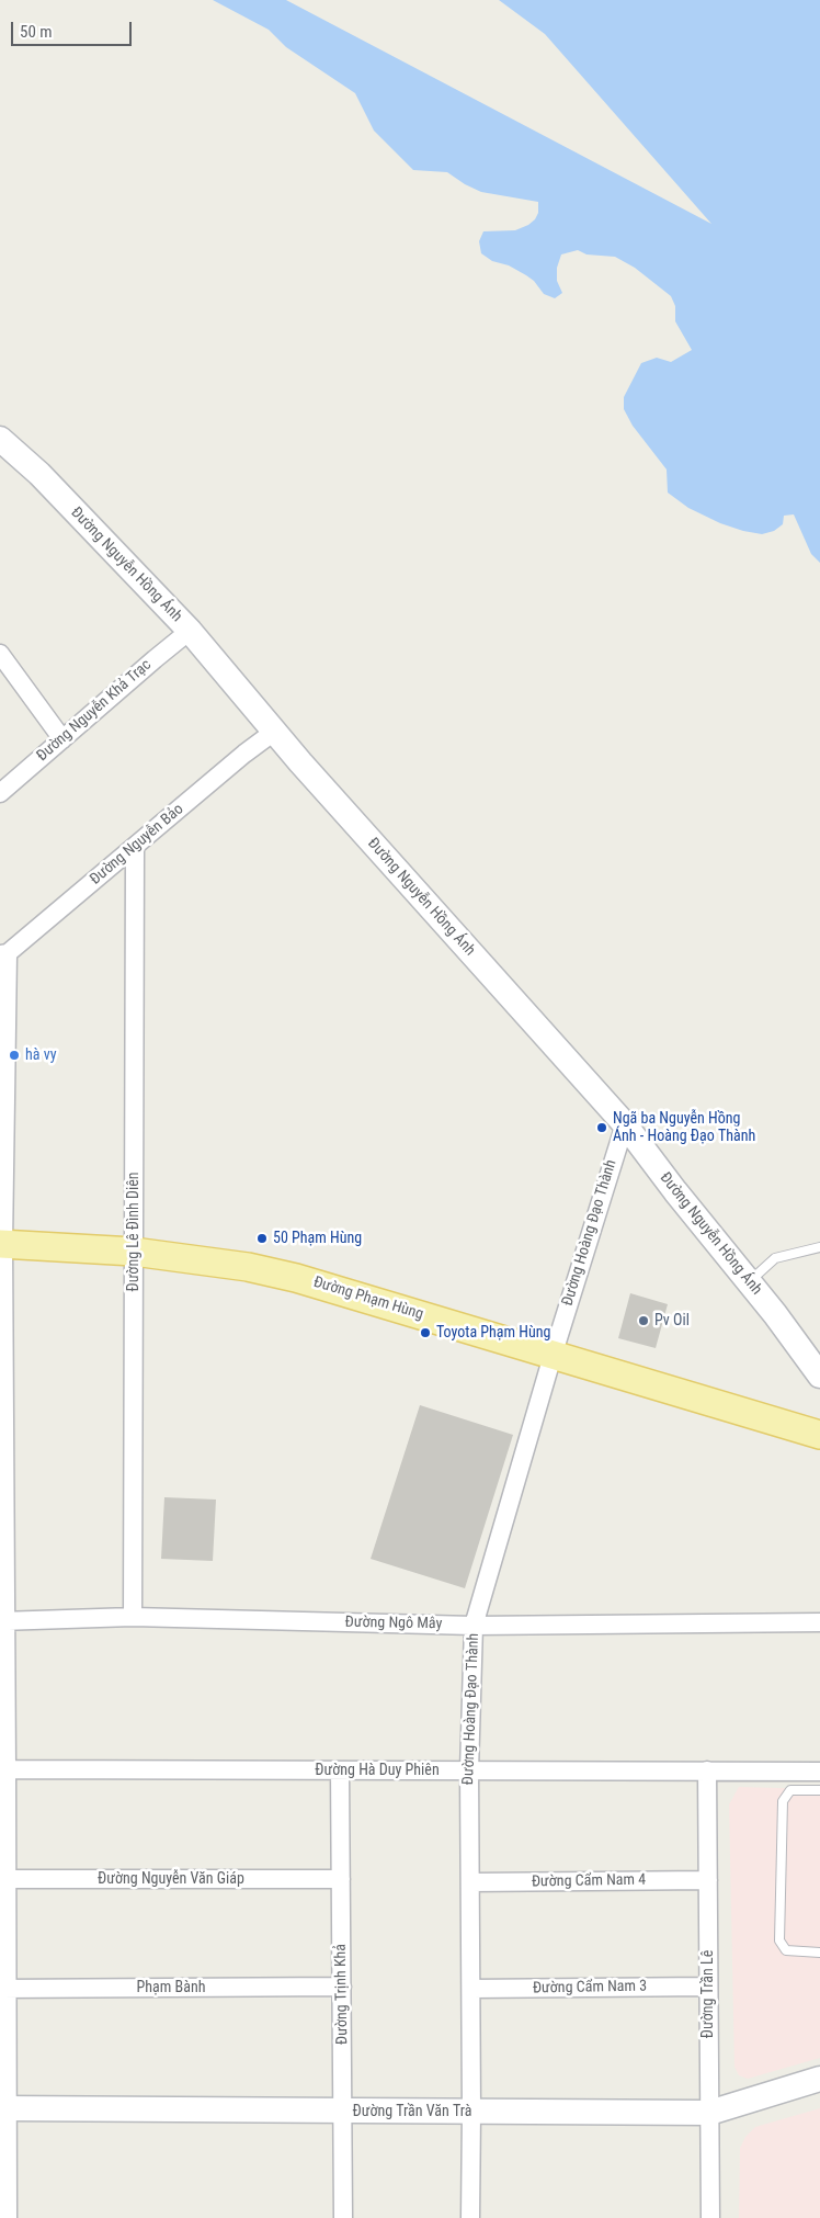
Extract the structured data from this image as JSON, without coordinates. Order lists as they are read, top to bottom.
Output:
{
  "streets": {
    "main road": ["Đường Phạm Hùng"],
    "street": [
      "Đường Nguyễn Hồng Ánh",
      "Đường Nguyễn Khả Trạc",
      "Đường Nguyễn Bảo",
      "Đường Lê Đình Diên",
      "Đường Hoàng Đạo Thành",
      "Đường Ngô Mây",
      "Đường Hà Duy Phiên",
      "Đường Nguyễn Văn Giáp",
      "Đường Cẩm Nam 4",
      "Phạm Bành",
      "Đường Cẩm Nam 3",
      "Đường Trịnh Khả",
      "Đường Trần Lê",
      "Đường Trần Văn Trà"
    ]
  },
  "crossings": [
    ["Đường Nguyễn Hồng Ánh", "Đường Nguyễn Khả Trạc"],
    ["Đường Nguyễn Hồng Ánh", "Đường Nguyễn Bảo"],
    ["Đường Nguyễn Hồng Ánh", "Đường Hoàng Đạo Thành"],
    ["Đường Nguyễn Bảo", "Đường Lê Đình Diên"],
    ["Đường Lê Đình Diên", "Đường Phạm Hùng"],
    ["Đường Lê Đình Diên", "Đường Ngô Mây"],
    ["Đường Hoàng Đạo Thành", "Đường Phạm Hùng"],
    ["Đường Hoàng Đạo Thành", "Đường Ngô Mây"],
    ["Đường Hoàng Đạo Thành", "Đường Hà Duy Phiên"],
    ["Đường Hoàng Đạo Thành", "Đường Cẩm Nam 4"],
    ["Đường Hoàng Đạo Thành", "Đường Cẩm Nam 3"],
    ["Đường Hoàng Đạo Thành", "Đường Trần Văn Trà"],
    ["Đường Hà Duy Phiên", "Đường Trịnh Khả"],
    ["Đường Hà Duy Phiên", "Đường Trần Lê"],
    ["Đường Nguyễn Văn Giáp", "Đường Trịnh Khả"],
    ["Đường Cẩm Nam 4", "Đường Trần Lê"],
    ["Phạm Bành", "Đường Trịnh Khả"],
    ["Đường Cẩm Nam 3", "Đường Trần Lê"],
    ["Đường Trịnh Khả", "Đường Trần Văn Trà"],
    ["Đường Trần Lê", "Đường Trần Văn Trà"]
  ],
  "places": [
    "hà vy",
    "Ngã ba Nguyễn Hồng Ánh - Hoàng Đạo Thành",
    "50 Phạm Hùng",
    "Pv Oil",
    "Toyota Phạm Hùng"
  ],
  "scale_bar": "50 m"
}
